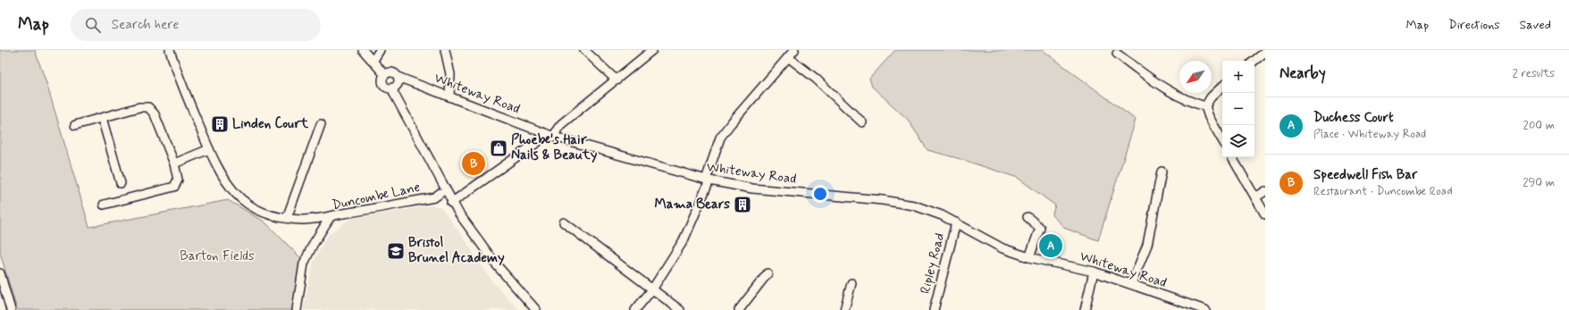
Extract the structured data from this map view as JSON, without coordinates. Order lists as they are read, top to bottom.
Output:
{
  "streets": {
    "street": ["Whiteway Road", "Duncombe Lane", "Ripley Road"]
  },
  "crossings": [
    ["Whiteway Road", "Ripley Road"]
  ],
  "parks": ["Barton Fields"],
  "places": {
    "building": ["Linden Court", "Mama Bears"],
    "shop": ["Phoebe's Hair Nails & Beauty"],
    "school or university": ["Bristol Brunel Academy"]
  },
  "north": "bottom left",
  "page": {
    "header": "Map",
    "search": "Search here",
    "nav": ["Map", "Directions", "Saved"],
    "heading": ["Nearby", "2 results"],
    "map_buttons": ["+", "−"],
    "list": [
      {
        "mark": "A",
        "name": "Duchess Court",
        "note": "Place · Whiteway Road",
        "value": "200 m"
      },
      {
        "mark": "B",
        "name": "Speedwell Fish Bar",
        "note": "Restaurant · Duncombe Road",
        "value": "290 m"
      }
    ],
    "pins": ["B", "A"]
  }
}
